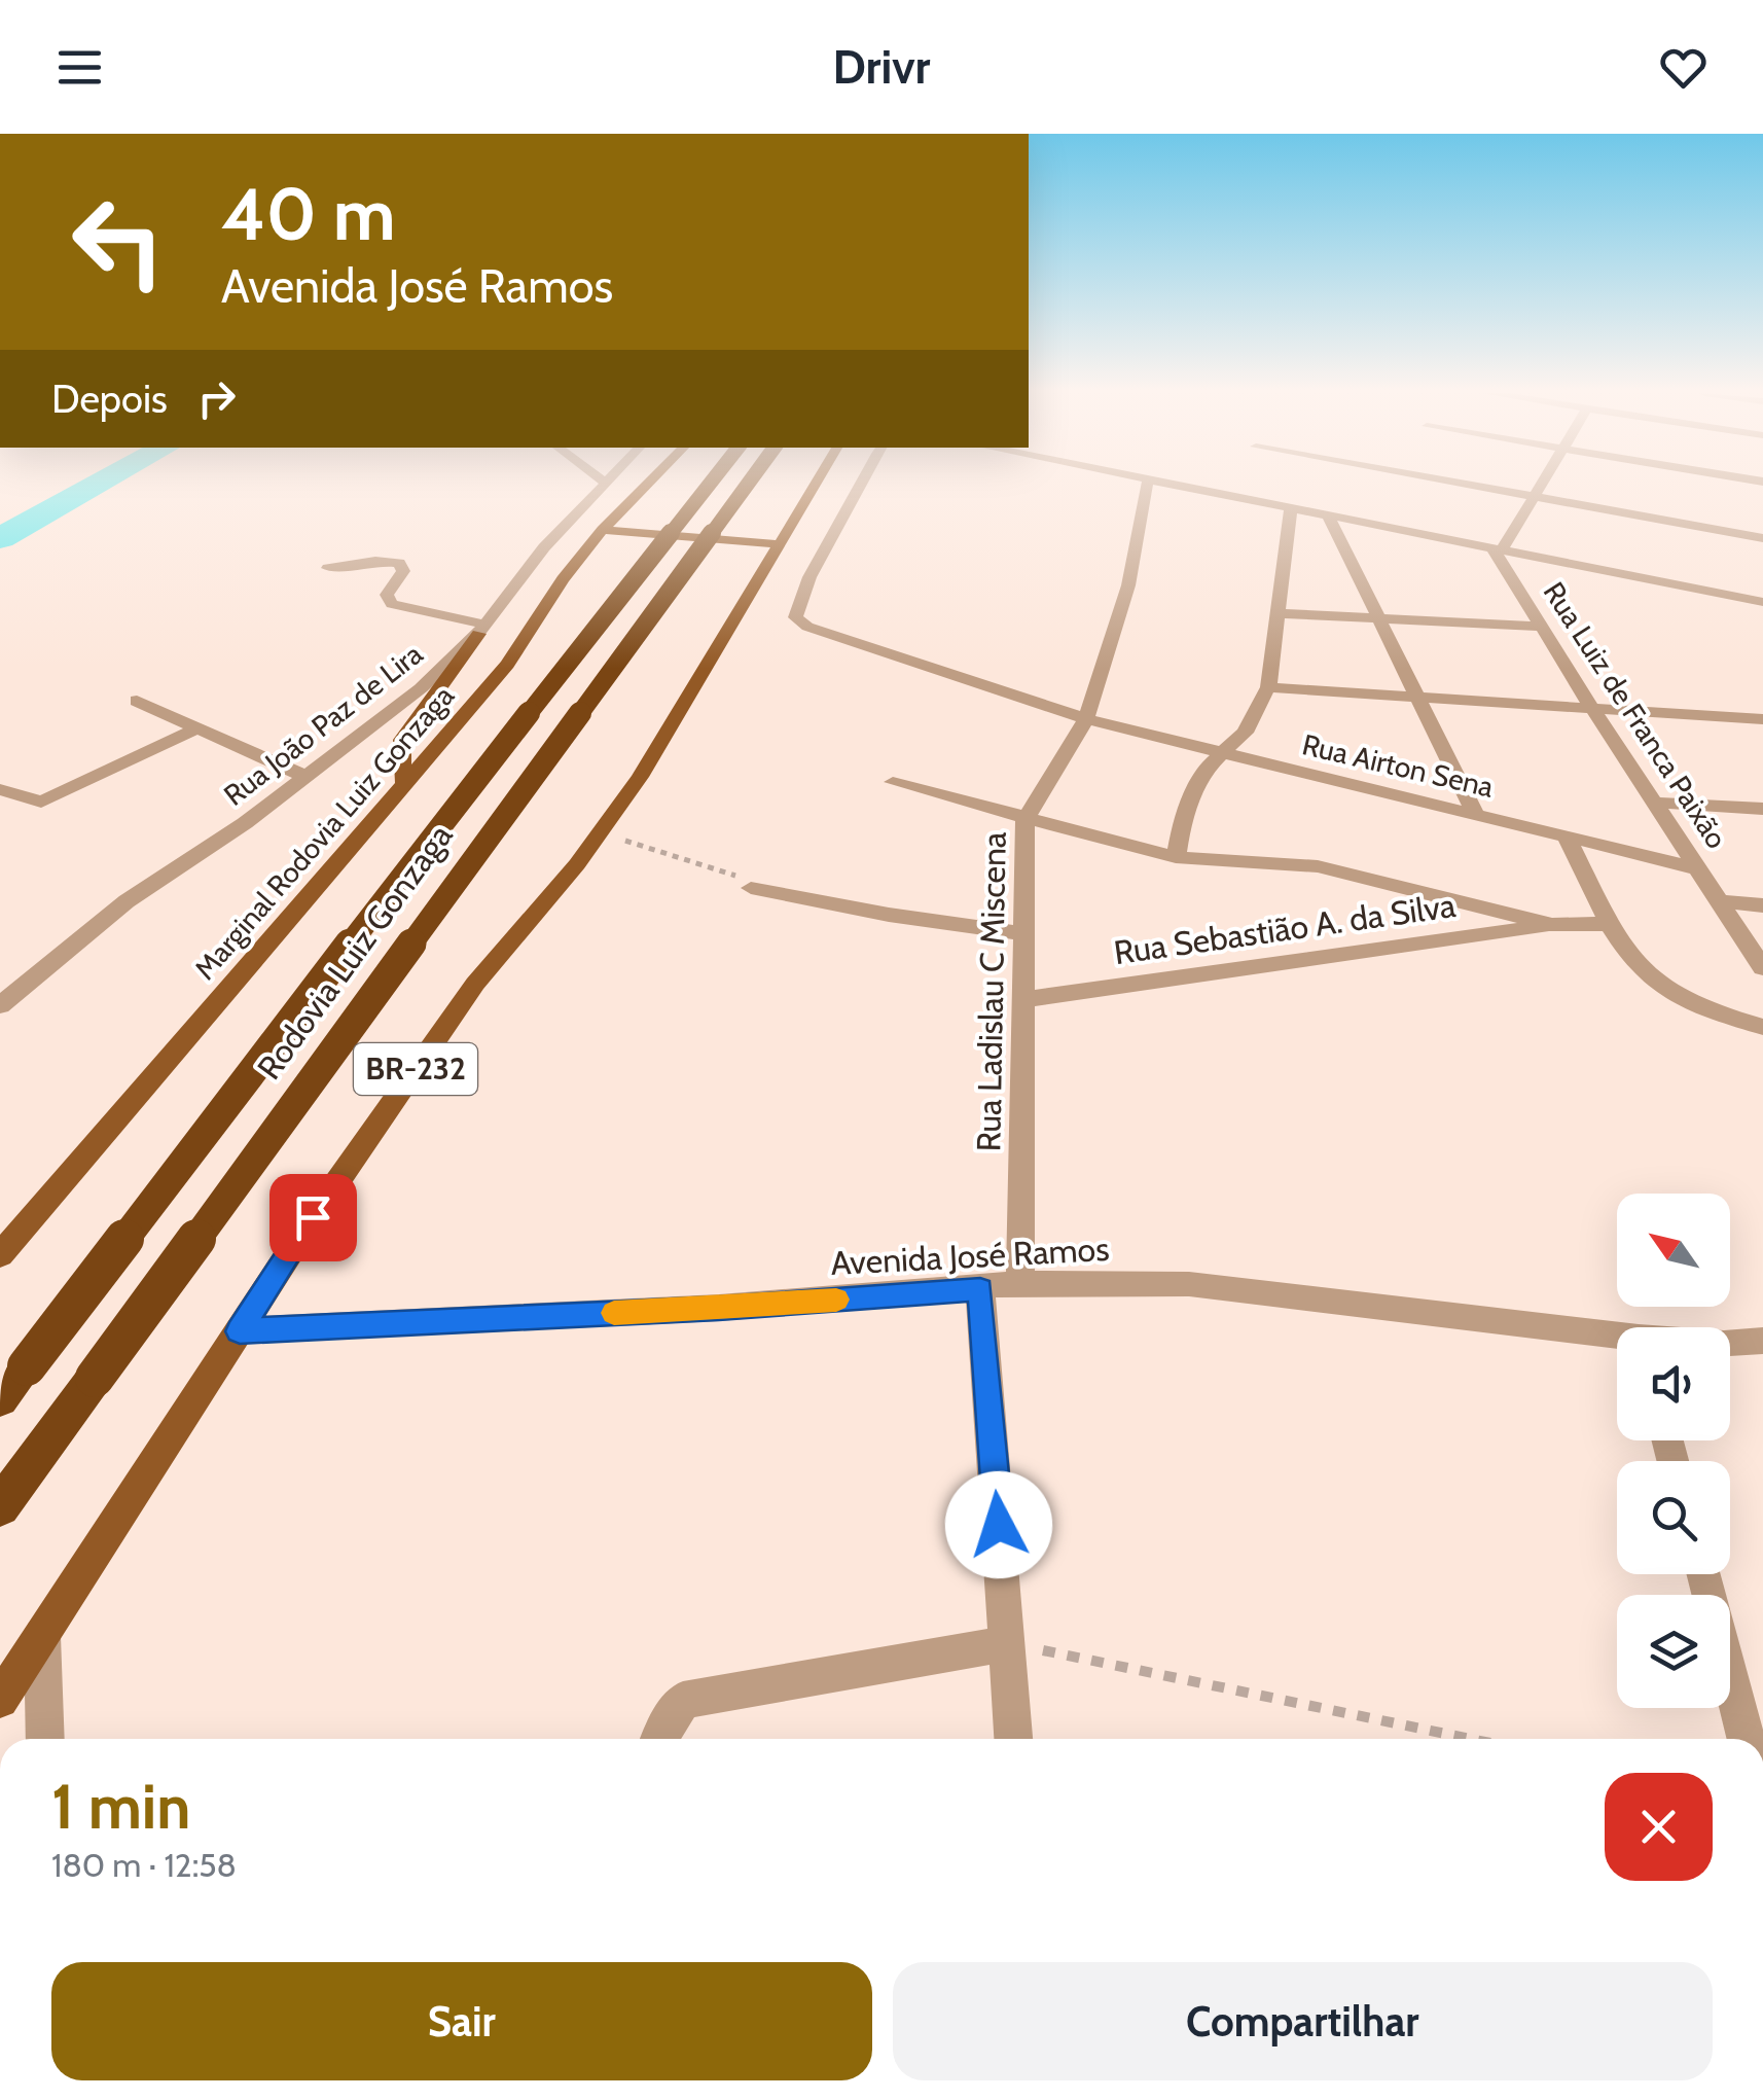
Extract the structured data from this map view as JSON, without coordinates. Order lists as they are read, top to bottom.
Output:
{
  "streets": {
    "highway": ["Rodovia Luiz Gonzaga", "BR-232"],
    "main road": ["Marginal Rodovia Luiz Gonzaga"],
    "street": [
      "Rua Luiz de Franca Paixão",
      "Rua João Paz de Lira",
      "Rua Airton Sena",
      "Rua Sebastião A. da Silva",
      "Rua Ladislau C Miscena",
      "Avenida José Ramos"
    ]
  },
  "crossings": [
    ["Rua Luiz de Franca Paixão", "Rua Airton Sena"],
    ["Rua Airton Sena", "Rua Ladislau C Miscena"],
    ["Rua Sebastião A. da Silva", "Rua Ladislau C Miscena"],
    ["Rua Ladislau C Miscena", "Avenida José Ramos"],
    ["BR-232", "Avenida José Ramos"]
  ],
  "north": "top left",
  "page": {
    "header": "Drivr",
    "turn": ["40 m", "Avenida José Ramos"],
    "then": "Depois",
    "heading": ["1 min", "180 m · 12:58"],
    "buttons": ["Sair", "Compartilhar"]
  }
}
